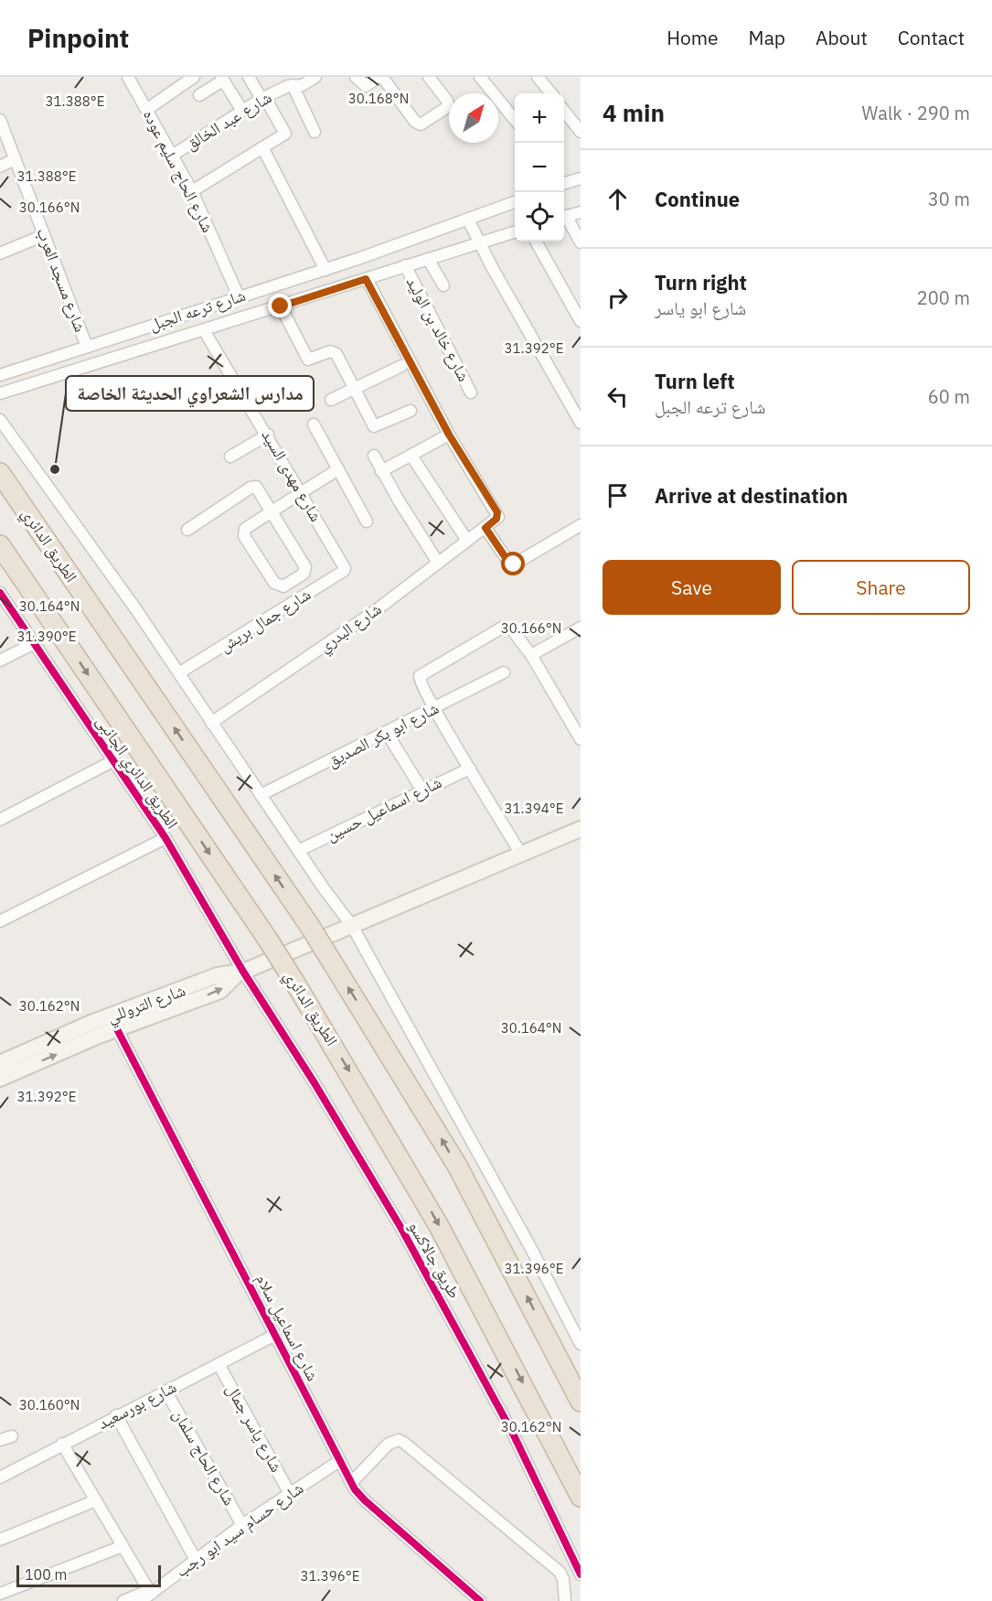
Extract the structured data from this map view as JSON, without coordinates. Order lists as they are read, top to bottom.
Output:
{
  "streets": {
    "highway": ["الطريق الدائري"],
    "street": [
      "شارع عبد الخالق",
      "شارع الحاج سليم عوده",
      "شارع مسجد العرب",
      "شارع ترعه الجبل",
      "شارع خالد بن الوليد",
      "شارع مهدى السيد",
      "شارع جمال بريش",
      "شارع البدري",
      "شارع ابو بكر الصديق",
      "الطريق الدائري الجانبى",
      "شارع اسماعيل حسين",
      "شارع التروللي",
      "طريق جالاكسو",
      "شارع اسماعيل سلام",
      "شارع بورسعيد",
      "شارع ياسر جمال",
      "شارع الحاج سلمان",
      "شارع حسام سيد ابو رجب"
    ]
  },
  "crossings": [
    ["شارع عبد الخالق", "شارع الحاج سليم عوده"],
    ["شارع الحاج سليم عوده", "شارع ترعه الجبل"],
    ["شارع مسجد العرب", "شارع ترعه الجبل"],
    ["شارع ترعه الجبل", "شارع خالد بن الوليد"],
    ["شارع ترعه الجبل", "شارع مهدى السيد"],
    ["شارع مهدى السيد", "شارع جمال بريش"],
    ["الطريق الدائري الجانبى", "شارع التروللي"],
    ["الطريق الدائري الجانبى", "طريق جالاكسو"],
    ["شارع التروللي", "طريق جالاكسو"],
    ["شارع التروللي", "شارع اسماعيل سلام"],
    ["شارع اسماعيل سلام", "شارع بورسعيد"],
    ["شارع اسماعيل سلام", "شارع حسام سيد ابو رجب"],
    ["شارع بورسعيد", "شارع ياسر جمال"],
    ["شارع بورسعيد", "شارع الحاج سلمان"],
    ["شارع ياسر جمال", "شارع حسام سيد ابو رجب"],
    ["شارع الحاج سلمان", "شارع حسام سيد ابو رجب"]
  ],
  "places": ["مدارس الشعراوي الحديثة الخاصة"],
  "scale_bar": "100 m",
  "north": "top right",
  "page": {
    "header": "Pinpoint",
    "nav": [
      "Home",
      "Map",
      "About",
      "Contact"
    ],
    "heading": ["4 min", "Walk · 290 m"],
    "map_buttons": ["+", "−"],
    "list": [
      ["Continue", "30 m"],
      ["Turn right", "شارع ابو ياسر", "200 m"],
      ["Turn left", "شارع ترعه الجبل", "60 m"],
      "Arrive at destination"
    ],
    "buttons": ["Save", "Share"],
    "scale": "100 m"
  },
  "coordinates": [
    "30.168°N",
    "31.388°E",
    "30.166°N",
    "31.392°E",
    "30.164°N",
    "31.390°E",
    "31.394°E",
    "30.162°N",
    "31.396°E",
    "30.160°N"
  ]
}
